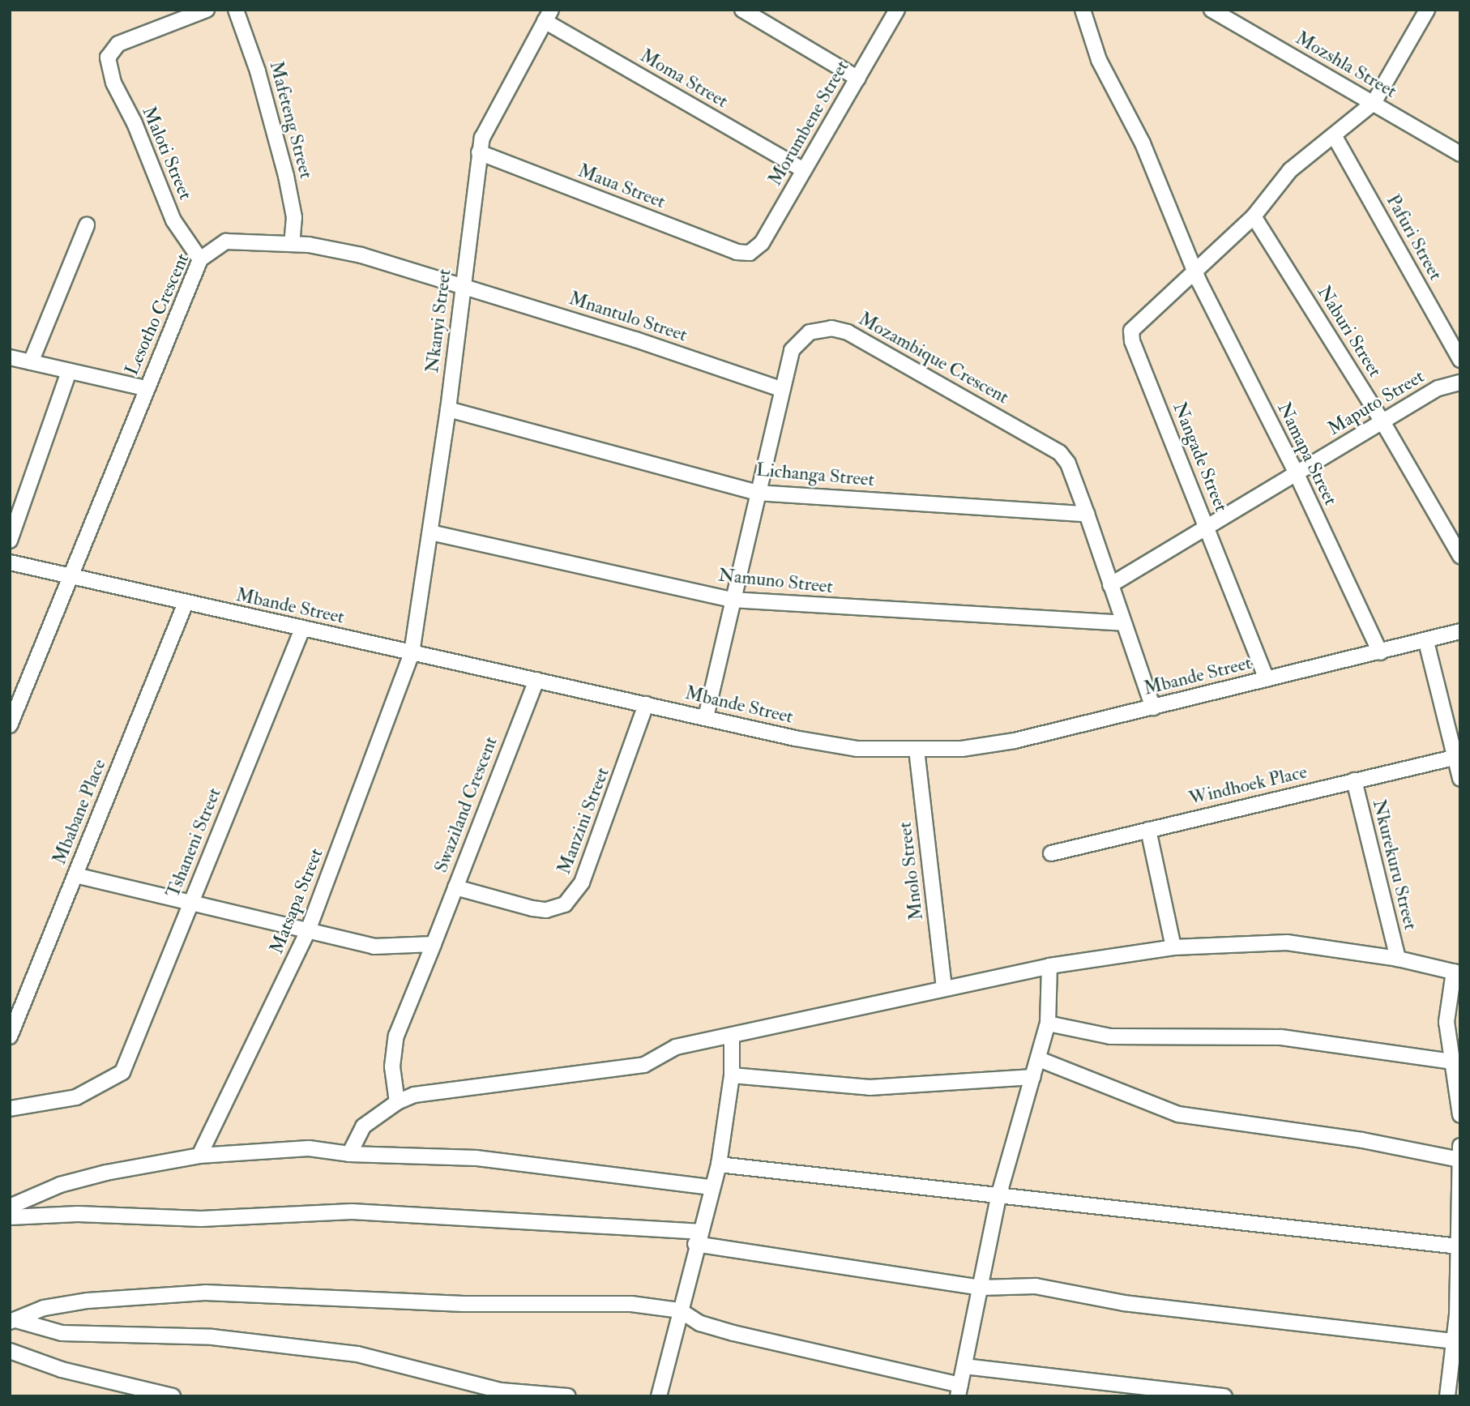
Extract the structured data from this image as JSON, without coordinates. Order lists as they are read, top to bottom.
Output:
{
  "streets": {
    "street": [
      "Mozshla Street",
      "Moma Street",
      "Mafeteng Street",
      "Morumbene Street",
      "Maloti Street",
      "Maua Street",
      "Pafuri Street",
      "Lesotho Crescent",
      "Mnantulo Street",
      "Nkanyi Street",
      "Naburi Street",
      "Mozambique Crescent",
      "Maputo Street",
      "Namapa Street",
      "Nangade Street",
      "Lichanga Street",
      "Namuno Street",
      "Mbande Street",
      "Windhoek Place",
      "Swaziland Crescent",
      "Mbabane Place",
      "Manzini Street",
      "Tshaneni Street",
      "Nkurekuru Street",
      "Mnolo Street",
      "Matsapa Street"
    ]
  },
  "crossings": [
    ["Mozshla Street", "Nangade Street"],
    ["Moma Street", "Morumbene Street"],
    ["Moma Street", "Nkanyi Street"],
    ["Mafeteng Street", "Lesotho Crescent"],
    ["Morumbene Street", "Maua Street"],
    ["Maloti Street", "Lesotho Crescent"],
    ["Maua Street", "Nkanyi Street"],
    ["Pafuri Street", "Nangade Street"],
    ["Lesotho Crescent", "Mnantulo Street"],
    ["Lesotho Crescent", "Nkanyi Street"],
    ["Lesotho Crescent", "Mbande Street"],
    ["Mnantulo Street", "Nkanyi Street"],
    ["Mnantulo Street", "Mozambique Crescent"],
    ["Nkanyi Street", "Lichanga Street"],
    ["Nkanyi Street", "Namuno Street"],
    ["Nkanyi Street", "Mbande Street"],
    ["Nkanyi Street", "Matsapa Street"],
    ["Naburi Street", "Maputo Street"],
    ["Naburi Street", "Nangade Street"],
    ["Mozambique Crescent", "Maputo Street"],
    ["Mozambique Crescent", "Lichanga Street"],
    ["Mozambique Crescent", "Namuno Street"],
    ["Mozambique Crescent", "Mbande Street"],
    ["Maputo Street", "Namapa Street"],
    ["Maputo Street", "Nangade Street"],
    ["Namapa Street", "Nangade Street"],
    ["Namapa Street", "Mbande Street"],
    ["Nangade Street", "Mbande Street"],
    ["Mbande Street", "Swaziland Crescent"],
    ["Mbande Street", "Mbabane Place"],
    ["Mbande Street", "Manzini Street"],
    ["Mbande Street", "Tshaneni Street"],
    ["Mbande Street", "Mnolo Street"],
    ["Mbande Street", "Matsapa Street"],
    ["Windhoek Place", "Nkurekuru Street"],
    ["Swaziland Crescent", "Manzini Street"]
  ]
}
